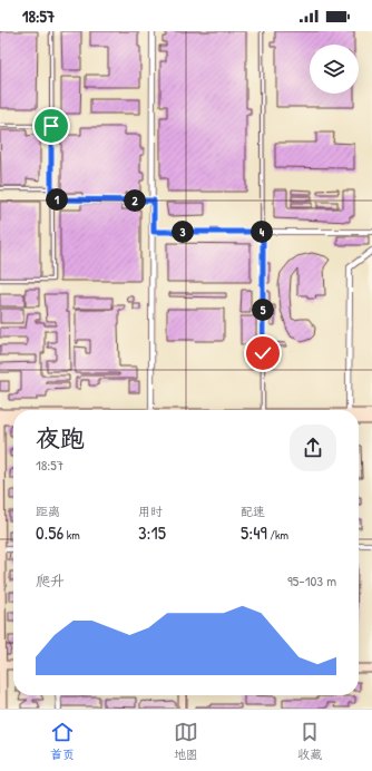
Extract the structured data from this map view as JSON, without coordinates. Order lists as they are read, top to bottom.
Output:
{
  "page": {
    "status": "18:57",
    "pins": [
      "1",
      "2",
      "3",
      "4",
      "5"
    ],
    "heading": ["夜跑", "18:57"],
    "stats": [
      ["距离", "0.56 km"],
      ["用时", "3:15"],
      ["配速", "5:49 /km"]
    ],
    "chart": ["爬升", "95–103 m"],
    "tabs": ["首页", "地图", "收藏"]
  }
}
